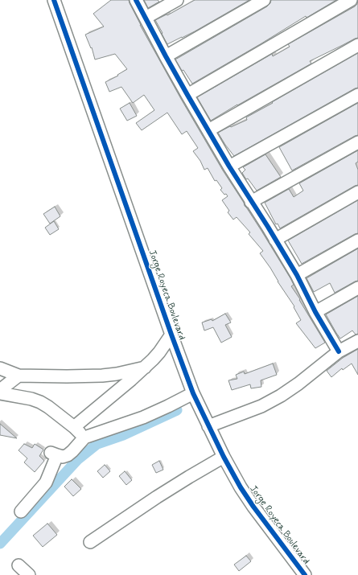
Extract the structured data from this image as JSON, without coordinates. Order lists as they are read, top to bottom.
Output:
{
  "streets": {
    "street": ["Jorge Royeca Boulevard"]
  }
}
